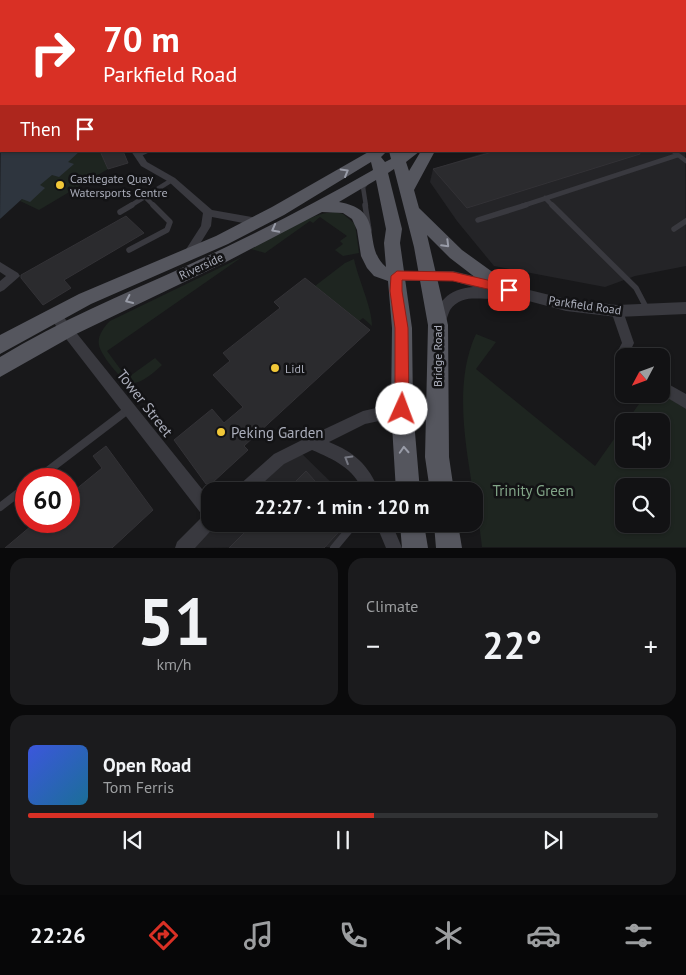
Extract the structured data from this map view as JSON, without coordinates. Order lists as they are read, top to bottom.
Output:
{
  "streets": {
    "main road": ["Riverside", "Bridge Road"],
    "street": ["Parkfield Road", "Tower Street"]
  },
  "crossings": [
    ["Riverside", "Bridge Road"],
    ["Riverside", "Tower Street"],
    ["Parkfield Road", "Bridge Road"]
  ],
  "parks": ["Trinity Green"],
  "places": ["Castlegate Quay Watersports Centre", "Lidl", "Peking Garden"],
  "north": "bottom left",
  "page": {
    "turn": ["70 m", "Parkfield Road"],
    "then": "Then",
    "limit": "60",
    "trip": "22:27 · 1 min · 120 m",
    "tile": [
      ["51", "km/h"],
      "Climate"
    ],
    "heat": ["−", "22°", "+"],
    "song": ["Open Road", "Tom Ferris"],
    "tabs": "22:26"
  }
}
